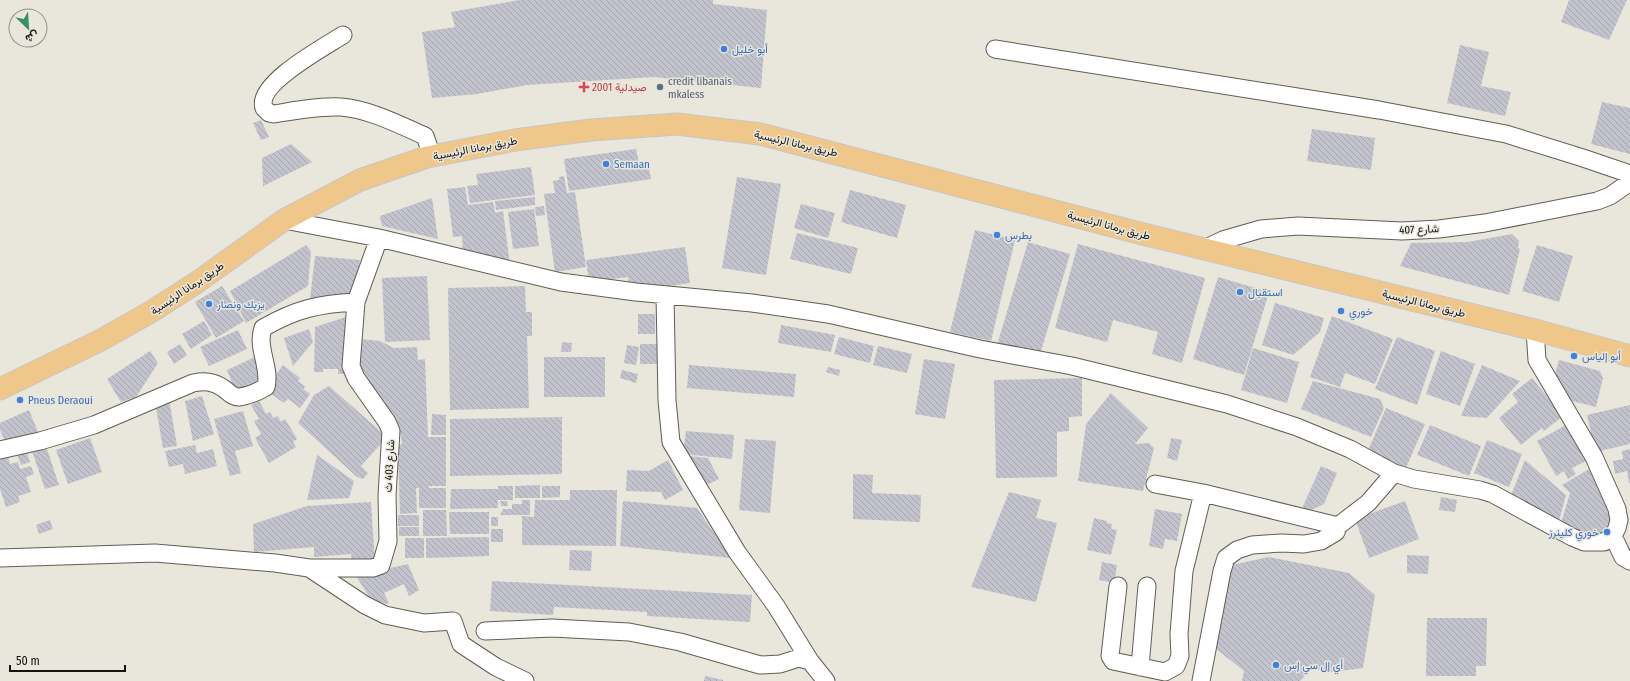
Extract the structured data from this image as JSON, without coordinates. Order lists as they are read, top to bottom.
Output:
{
  "streets": {
    "main road": ["طريق برمانا الرئيسية"],
    "street": ["شارع 407", "شارع 403 ث"]
  },
  "crossings": [
    ["طريق برمانا الرئيسية", "شارع 407"]
  ],
  "places": {
    "other": [
      "أبو خليل",
      "credit libanais mkaless",
      "Semaan",
      "بطرس",
      "استقبال",
      "يزبك ونصار",
      "خوري",
      "أبو إلياس",
      "Pneus Deraoui",
      "خوري كلينرز",
      "أي إل سي إس"
    ],
    "health": ["صيدلية 2001"]
  },
  "scale_bar": "50 m",
  "north": "bottom right"
}
